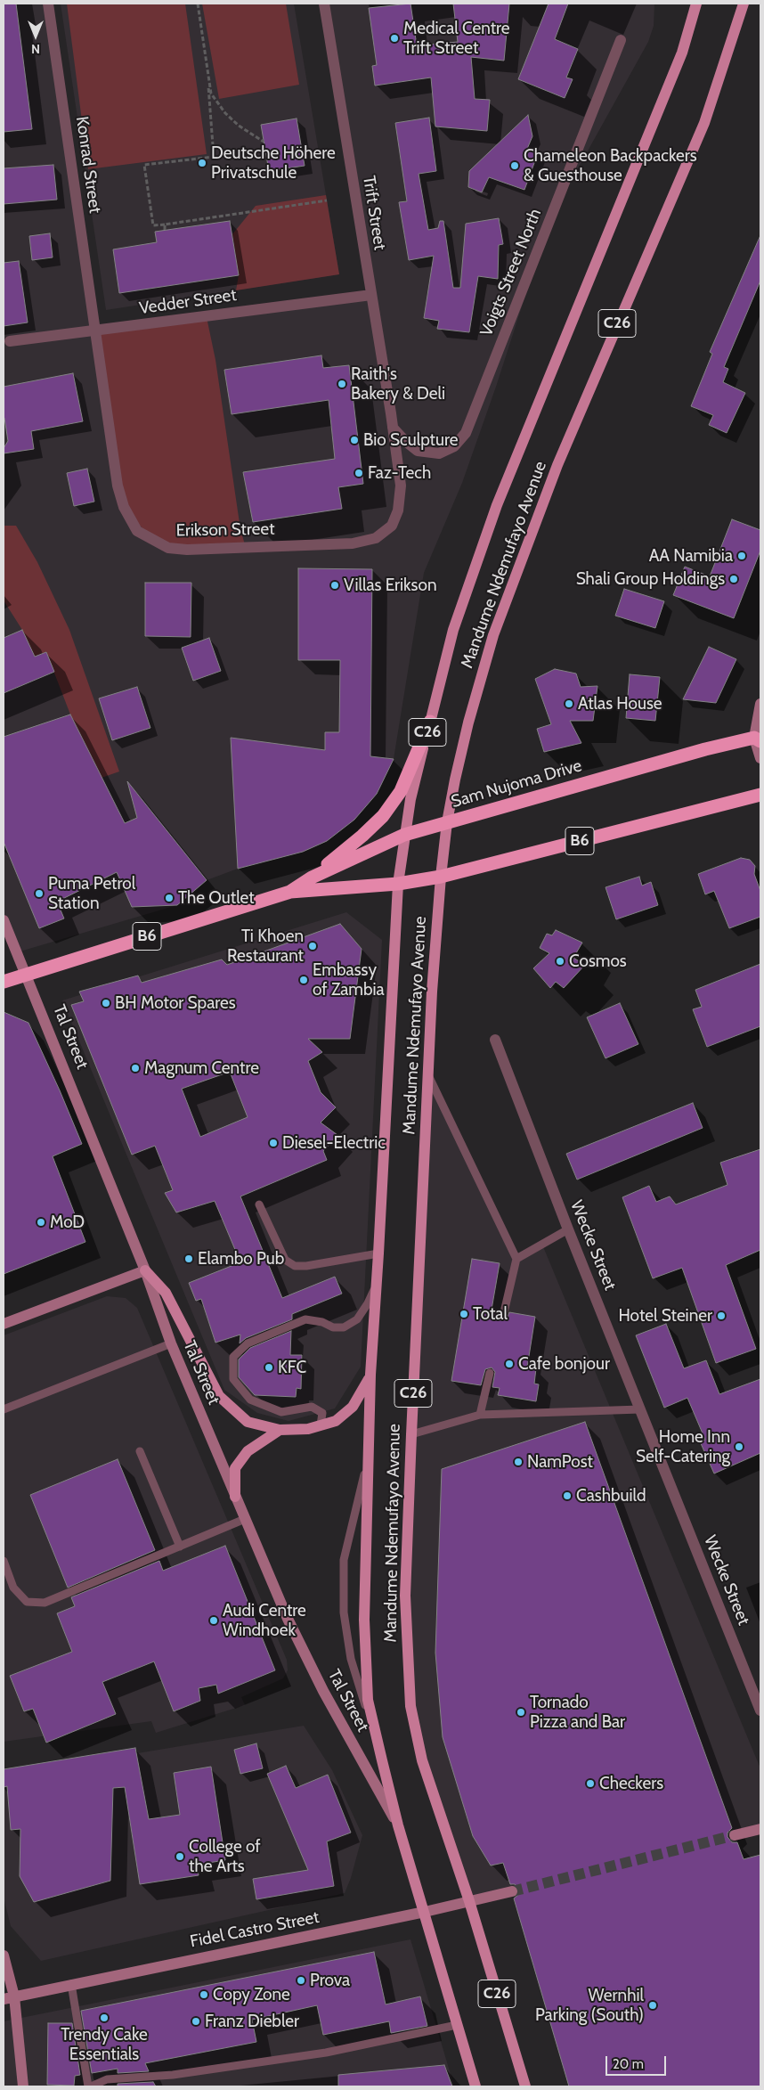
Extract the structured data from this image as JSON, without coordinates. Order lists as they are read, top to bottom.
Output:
{
  "streets": {
    "highway": ["Sam Nujoma Drive", "B6"],
    "main road": ["C26", "Mandume Ndemufayo Avenue"],
    "street": [
      "Konrad Street",
      "Trift Street",
      "Voigts Street North",
      "Vedder Street",
      "Erikson Street",
      "Tal Street",
      "Wecke Street",
      "Fidel Castro Street"
    ]
  },
  "crossings": [
    ["Konrad Street", "Vedder Street"],
    ["Konrad Street", "Erikson Street"],
    ["Trift Street", "Voigts Street North"],
    ["Trift Street", "Vedder Street"],
    ["Trift Street", "Erikson Street"],
    ["Voigts Street North", "Erikson Street"],
    ["Vedder Street", "Erikson Street"],
    ["Mandume Ndemufayo Avenue", "Sam Nujoma Drive"],
    ["Mandume Ndemufayo Avenue", "Tal Street"],
    ["Mandume Ndemufayo Avenue", "Fidel Castro Street"],
    ["Sam Nujoma Drive", "Tal Street"]
  ],
  "places": [
    "Medical Centre Trift Street",
    "Deutsche Höhere Privatschule",
    "Chameleon Backpackers & Guesthouse",
    "Raith's Bakery & Deli",
    "Bio Sculpture",
    "Faz-Tech",
    "AA Namibia",
    "Shali Group Holdings",
    "Villas Erikson",
    "Atlas House",
    "Puma Petrol Station",
    "The Outlet",
    "Ti Khoen Restaurant",
    "Cosmos",
    "Embassy of Zambia",
    "BH Motor Spares",
    "Magnum Centre",
    "Diesel-Electric",
    "MoD",
    "Elambo Pub",
    "Total",
    "Hotel Steiner",
    "Cafe bonjour",
    "KFC",
    "Home Inn Self-Catering",
    "NamPost",
    "Cashbuild",
    "Audi Centre Windhoek",
    "Tornado Pizza and Bar",
    "Checkers",
    "College of the Arts",
    "Prova",
    "Copy Zone",
    "Wernhil Parking (South)",
    "Trendy Cake Essentials",
    "Franz Diebler"
  ],
  "scale_bar": "20 m",
  "north": "bottom"
}
